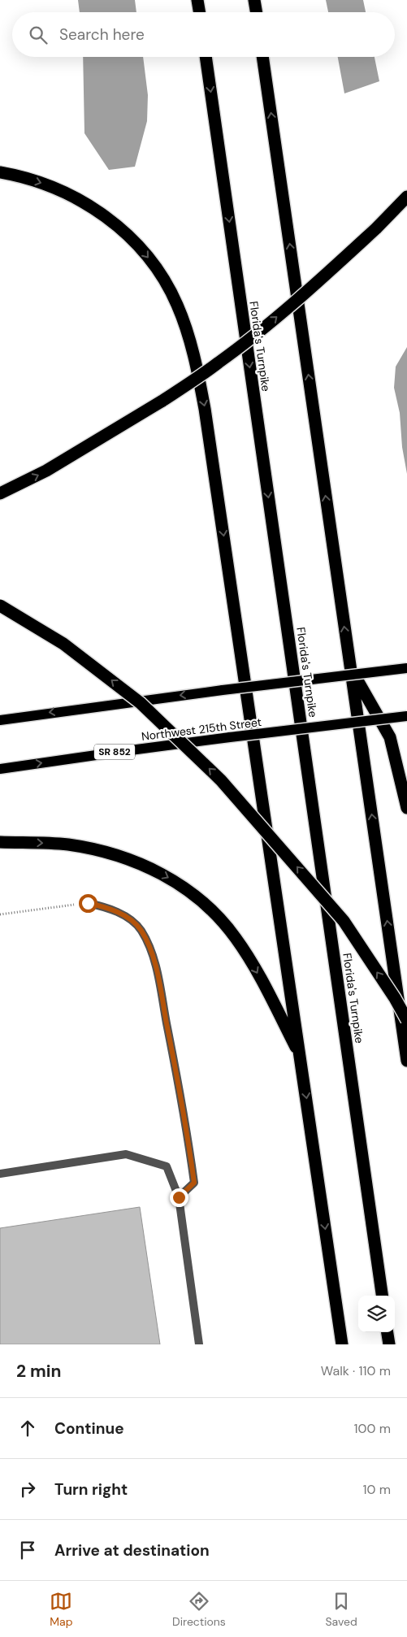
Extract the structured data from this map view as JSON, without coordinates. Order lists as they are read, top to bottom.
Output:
{
  "streets": {
    "highway": ["Florida's Turnpike"],
    "main road": ["Northwest 215th Street", "SR 852"]
  },
  "page": {
    "search": "Search here",
    "heading": ["2 min", "Walk · 110 m"],
    "list": [
      ["Continue", "100 m"],
      ["Turn right", "10 m"],
      "Arrive at destination"
    ],
    "nav": ["Map", "Directions", "Saved"]
  }
}
